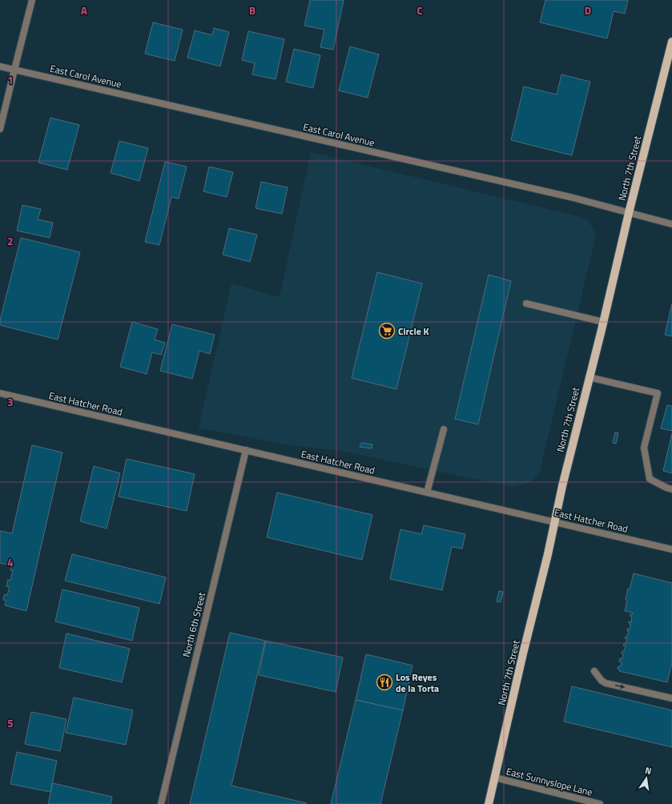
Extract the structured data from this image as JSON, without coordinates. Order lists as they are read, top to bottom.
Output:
{
  "streets": {
    "main road": ["North 7th Street"],
    "street": [
      "East Carol Avenue",
      "East Hatcher Road",
      "North 6th Street",
      "East Sunnyslope Lane"
    ]
  },
  "crossings": [
    ["East Carol Avenue", "North 7th Street"],
    ["North 7th Street", "East Hatcher Road"],
    ["North 7th Street", "East Sunnyslope Lane"],
    ["East Hatcher Road", "North 6th Street"]
  ],
  "places": {
    "supermarket": ["Circle K"],
    "restaurant": ["Los Reyes de la Torta"]
  },
  "north": "top",
  "grid": {
    "columns": [
      "A",
      "B",
      "C",
      "D"
    ],
    "rows": [
      "1",
      "2",
      "3",
      "4",
      "5"
    ]
  }
}
